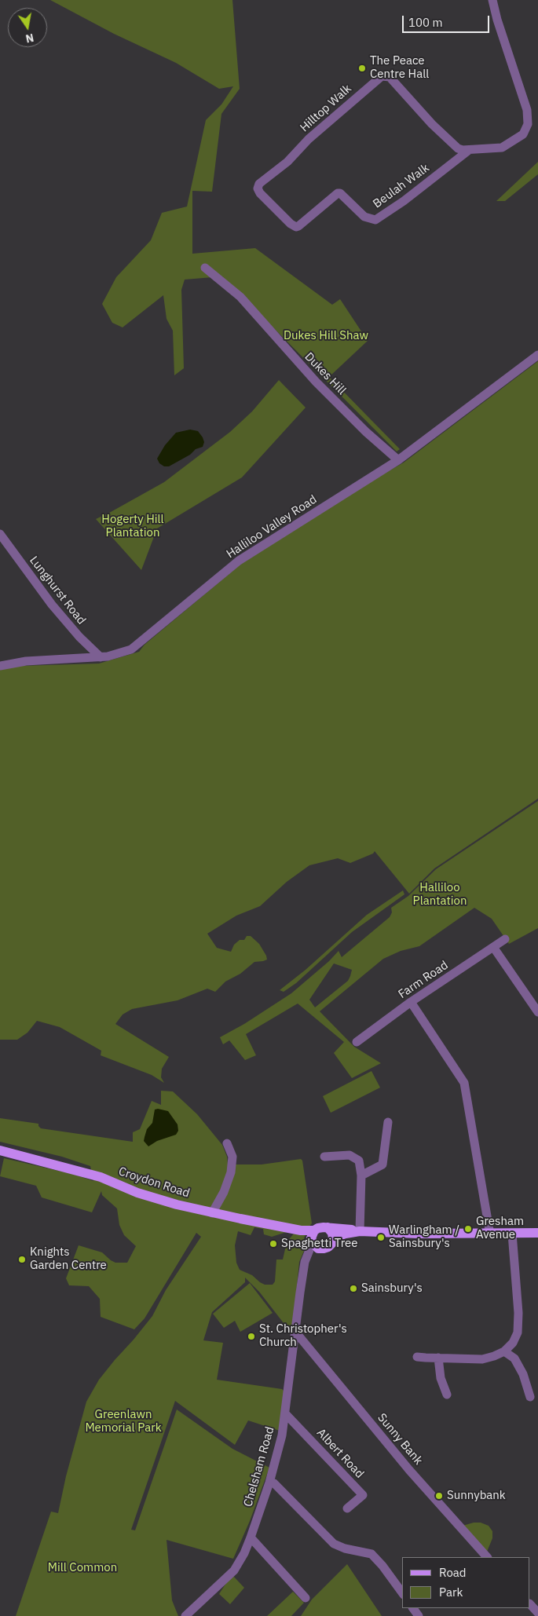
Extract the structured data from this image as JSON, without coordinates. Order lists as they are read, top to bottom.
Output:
{
  "streets": {
    "main road": ["Croydon Road"],
    "street": [
      "Hilltop Walk",
      "Beulah Walk",
      "Dukes Hill",
      "Halliloo Valley Road",
      "Lunghurst Road",
      "Farm Road",
      "Sunny Bank",
      "Albert Road",
      "Chelsham Road"
    ]
  },
  "crossings": [
    ["Hilltop Walk", "Beulah Walk"],
    ["Dukes Hill", "Halliloo Valley Road"],
    ["Halliloo Valley Road", "Lunghurst Road"],
    ["Croydon Road", "Chelsham Road"],
    ["Sunny Bank", "Chelsham Road"],
    ["Albert Road", "Chelsham Road"]
  ],
  "parks": [
    "Dukes Hill Shaw",
    "Hogerty Hill Plantation",
    "Halliloo Plantation",
    "Greenlawn Memorial Park",
    "Mill Common"
  ],
  "places": [
    "The Peace Centre Hall",
    "Gresham Avenue",
    "Warlingham / Sainsbury's",
    "Spaghetti Tree",
    "Knights Garden Centre",
    "Sainsbury's",
    "St. Christopher's Church",
    "Sunnybank"
  ],
  "legend": ["Road", "Park"],
  "scale_bar": "100 m",
  "north": "bottom"
}
